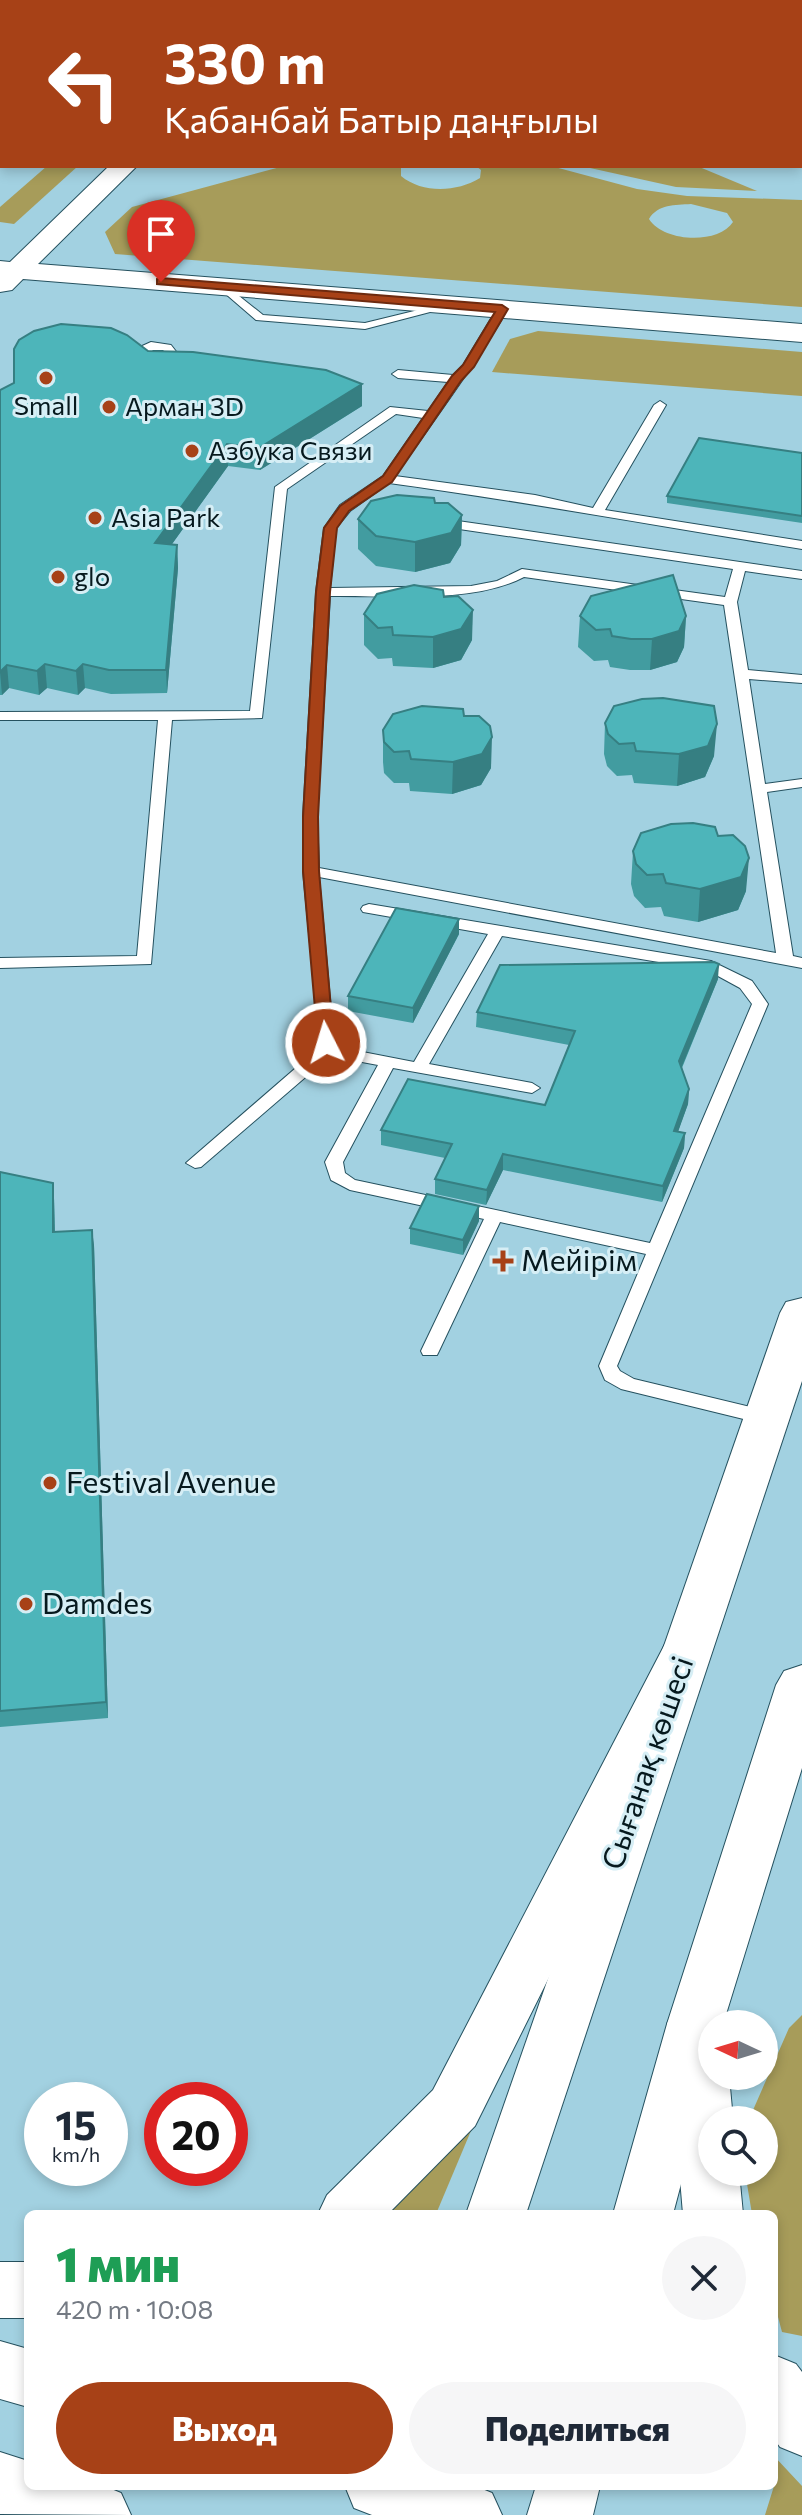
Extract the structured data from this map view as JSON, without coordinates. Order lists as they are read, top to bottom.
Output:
{
  "streets": {
    "main road": ["Сығанақ көшесі"]
  },
  "places": {
    "other": [
      "Small",
      "Арман 3D",
      "Азбука Связи",
      "Asia Park",
      "glo",
      "Festival Avenue",
      "Damdes"
    ],
    "health": ["Мейірім"]
  },
  "north": "left",
  "page": {
    "turn": ["330 m", "Қабанбай Батыр даңғылы"],
    "speed": "15 km/h",
    "limit": "20",
    "heading": ["1 мин", "420 m · 10:08"],
    "buttons": ["Выход", "Поделиться"]
  }
}
